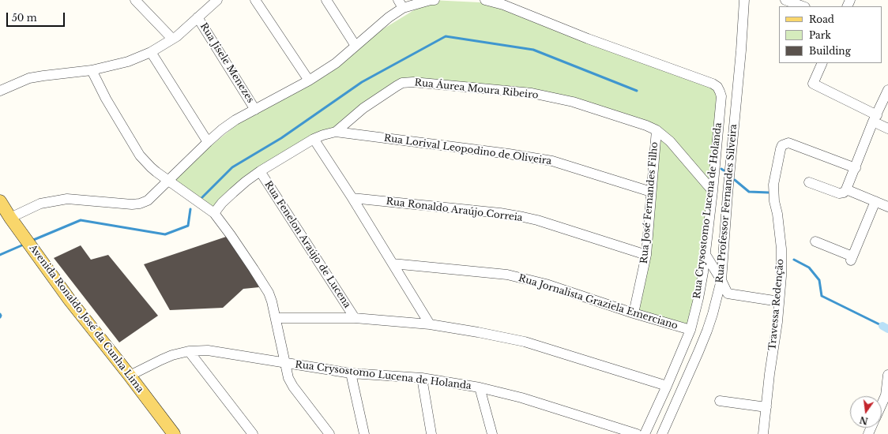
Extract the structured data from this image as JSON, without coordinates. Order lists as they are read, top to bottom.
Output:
{
  "streets": {
    "main road": ["Avenida Ronaldo José da Cunha Lima"],
    "street": [
      "Rua Jisele Menezes",
      "Rua Áurea Moura Ribeiro",
      "Rua Lorival Leopodino de Oliveira",
      "Rua José Fernandes Filho",
      "Rua Professor Fernandes Silveira",
      "Rua Ronaldo Araújo Correia",
      "Rua Crysostomo Lucena de Holanda",
      "Rua Fenelon Araújo de Lucena",
      "Rua Jornalista Graziela Emerciano",
      "Travessa Redenção"
    ]
  },
  "crossings": [
    ["Rua Áurea Moura Ribeiro", "Rua Lorival Leopodino de Oliveira"],
    ["Rua Áurea Moura Ribeiro", "Rua José Fernandes Filho"],
    ["Rua Áurea Moura Ribeiro", "Rua Crysostomo Lucena de Holanda"],
    ["Rua Áurea Moura Ribeiro", "Rua Fenelon Araújo de Lucena"],
    ["Rua Lorival Leopodino de Oliveira", "Rua José Fernandes Filho"],
    ["Rua José Fernandes Filho", "Rua Ronaldo Araújo Correia"],
    ["Rua José Fernandes Filho", "Rua Jornalista Graziela Emerciano"],
    ["Rua Crysostomo Lucena de Holanda", "Rua Jornalista Graziela Emerciano"],
    ["Rua Crysostomo Lucena de Holanda", "Avenida Ronaldo José da Cunha Lima"]
  ],
  "legend": ["Road", "Park", "Building"],
  "scale_bar": "50 m",
  "north": "bottom"
}
